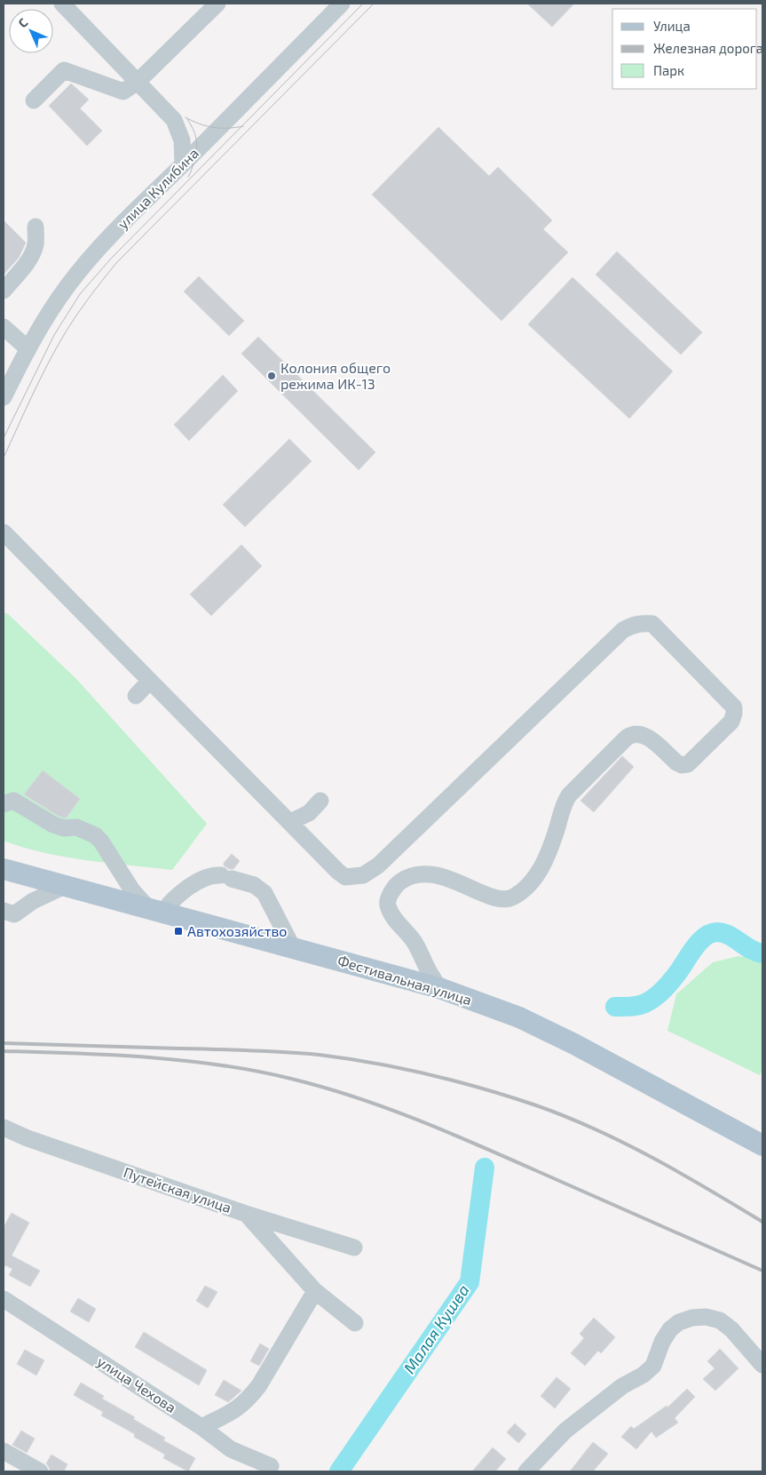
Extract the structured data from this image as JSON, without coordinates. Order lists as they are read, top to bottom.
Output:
{
  "streets": {
    "main road": ["Фестивальная улица"],
    "street": ["улица Кулибина", "Путейская улица", "улица Чехова"]
  },
  "water": ["Малая Кушва"],
  "places": {
    "other": ["Колония общего режима ИК-13"],
    "transit": ["Автохозяйство"]
  },
  "legend": ["Улица", "Железная дорога", "Парк"],
  "north": "top left"
}
